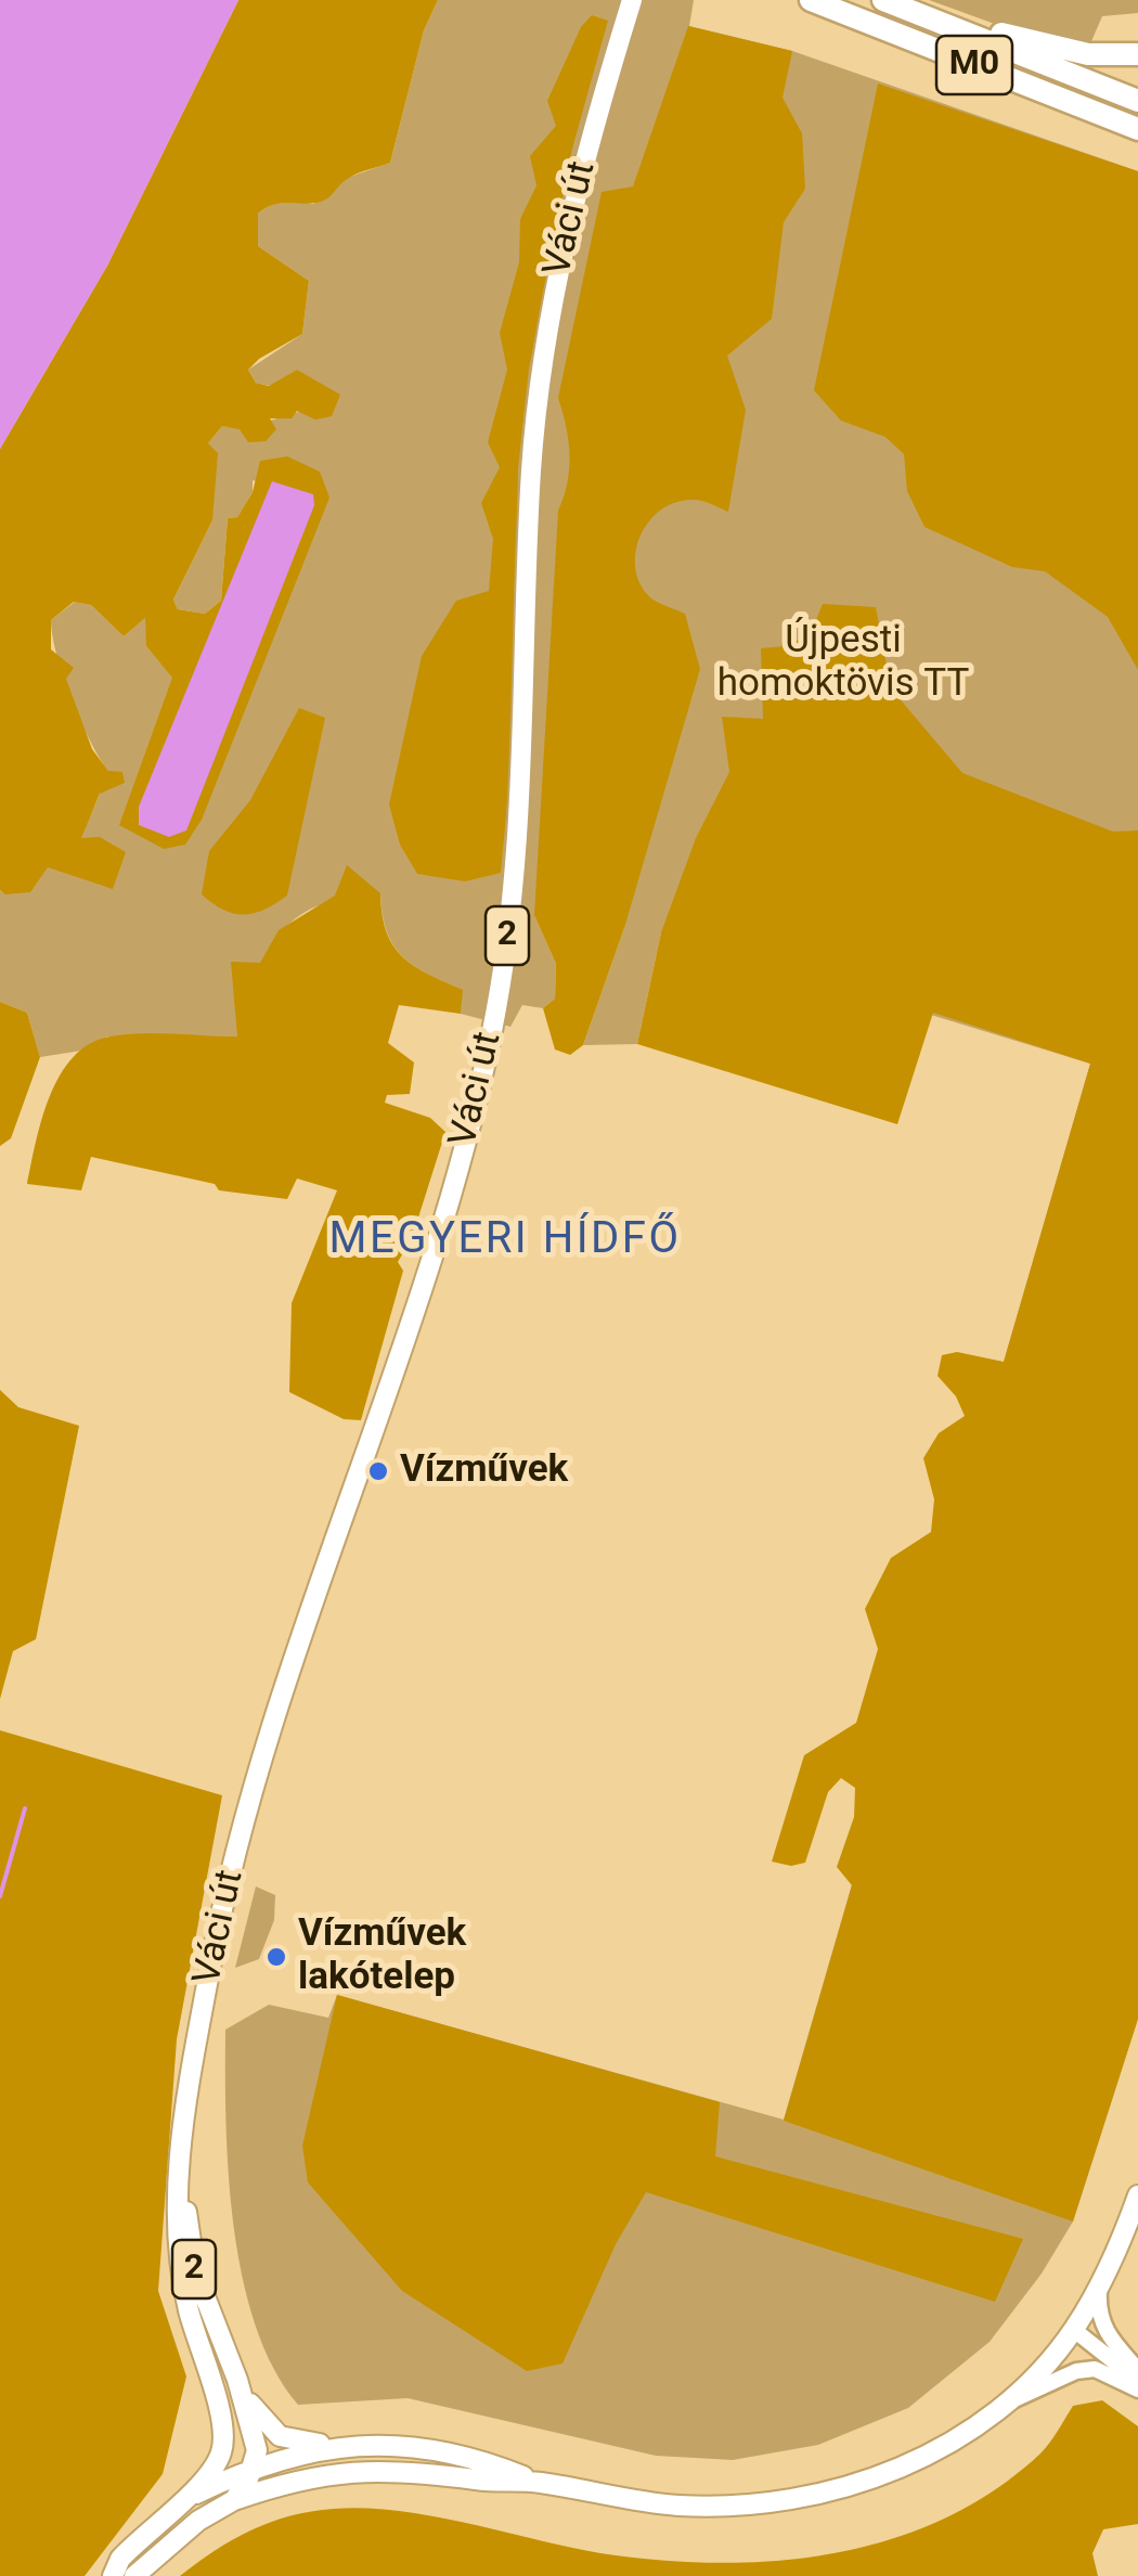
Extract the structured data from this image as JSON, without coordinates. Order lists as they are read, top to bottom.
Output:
{
  "streets": {
    "highway": ["M0"],
    "main road": ["Váci út", "2"]
  },
  "districts": ["MEGYERI HÍDFŐ"],
  "parks": ["Újpesti homoktövis TT"],
  "places": ["Vízművek", "Vízművek lakótelep"]
}
